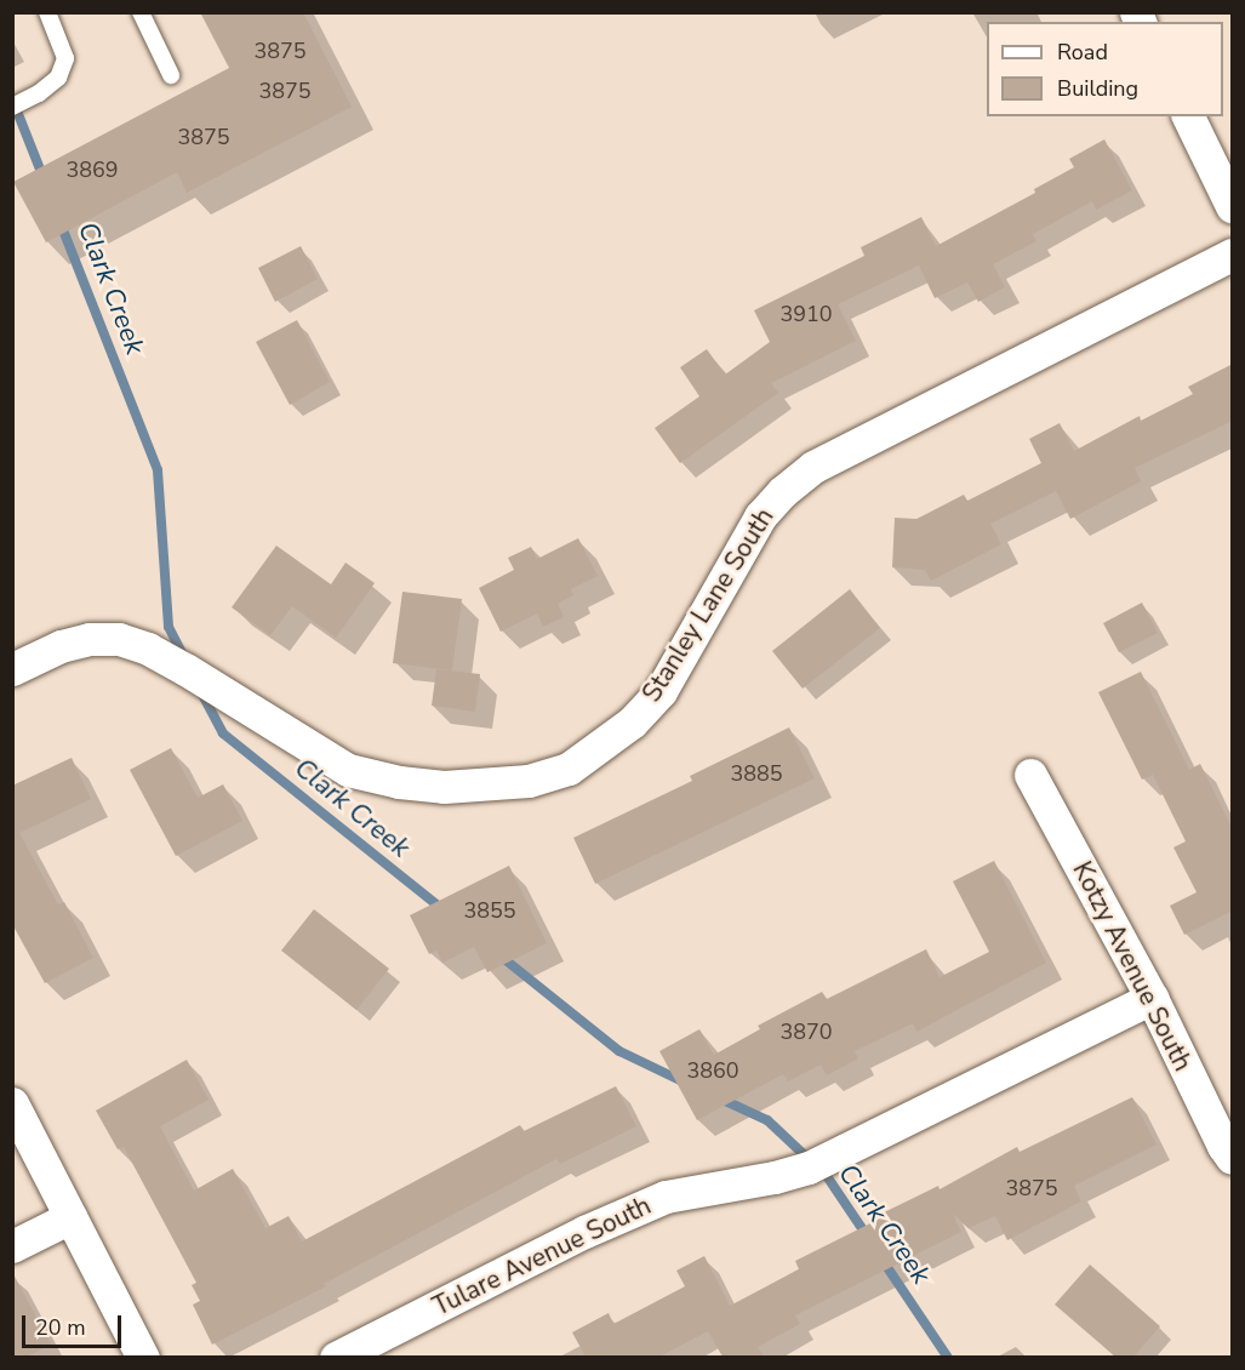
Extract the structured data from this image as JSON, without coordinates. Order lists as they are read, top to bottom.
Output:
{
  "streets": {
    "street": ["Stanley Lane South", "Kotzy Avenue South", "Tulare Avenue South"]
  },
  "crossings": [
    ["Kotzy Avenue South", "Tulare Avenue South"]
  ],
  "water": ["Clark Creek"],
  "house_numbers": [
    "3875",
    "3875",
    "3875",
    "3869",
    "3910",
    "3885",
    "3855",
    "3870",
    "3860",
    "3875"
  ],
  "legend": ["Road", "Building"],
  "scale_bar": "20 m"
}
